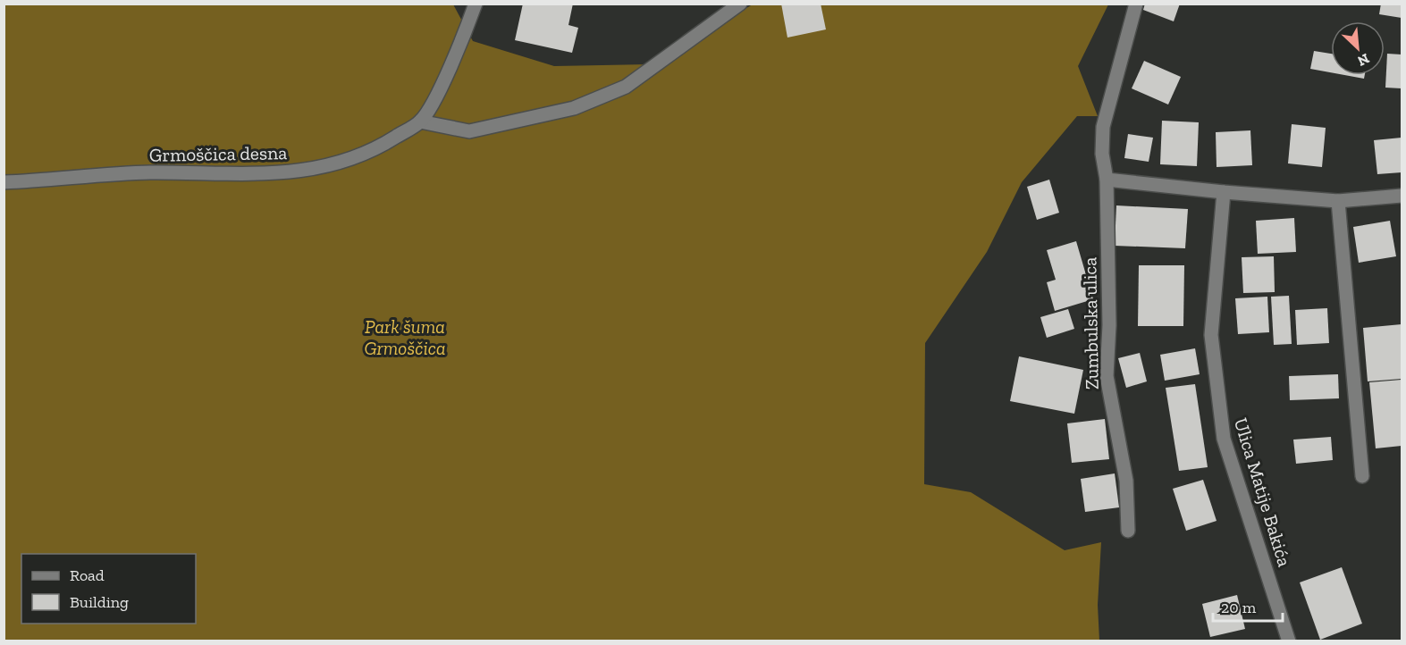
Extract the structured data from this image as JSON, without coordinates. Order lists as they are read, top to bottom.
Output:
{
  "streets": {
    "street": ["Grmoščica desna", "Zumbulska ulica", "Ulica Matije Bakića"]
  },
  "parks": ["Park šuma Grmoščica"],
  "legend": ["Road", "Building"],
  "scale_bar": "20 m",
  "north": "bottom right"
}
